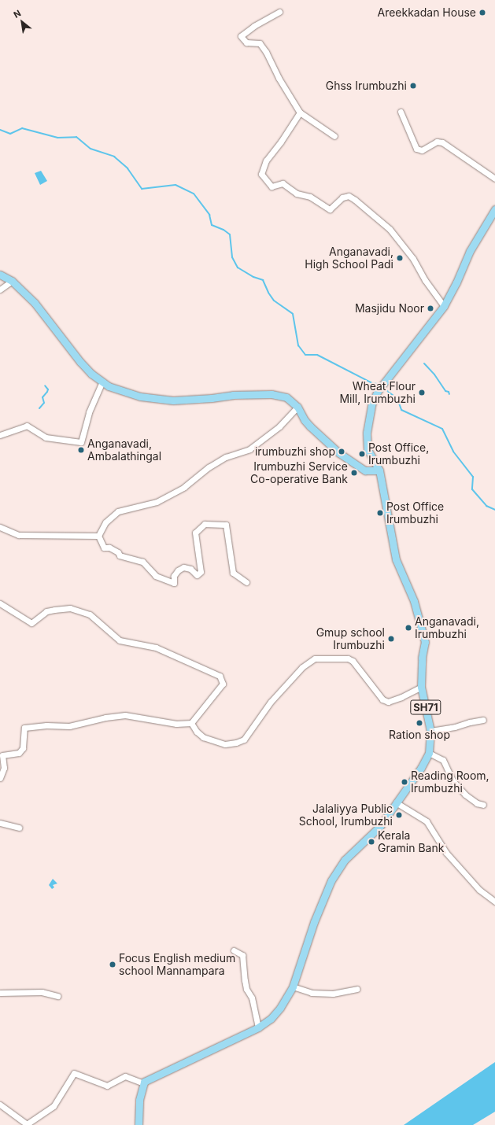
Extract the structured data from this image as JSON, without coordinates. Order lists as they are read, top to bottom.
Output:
{
  "streets": {
    "main road": ["SH71"]
  },
  "places": [
    "Areekkadan House",
    "Ghss Irumbuzhi",
    "Anganavadi, High School Padi",
    "Masjidu Noor",
    "Wheat Flour Mill, Irumbuzhi",
    "Anganavadi, Ambalathingal",
    "irumbuzhi shop",
    "Post Office, Irumbuzhi",
    "Irumbuzhi Service Co-operative Bank",
    "Post Office Irumbuzhi",
    "Anganavadi, Irumbuzhi",
    "Gmup school Irumbuzhi",
    "Ration shop",
    "Reading Room, Irumbuzhi",
    "Jalaliyya Public School, Irumbuzhi",
    "Kerala Gramin Bank",
    "Focus English medium school Mannampara"
  ],
  "north": "top left"
}
